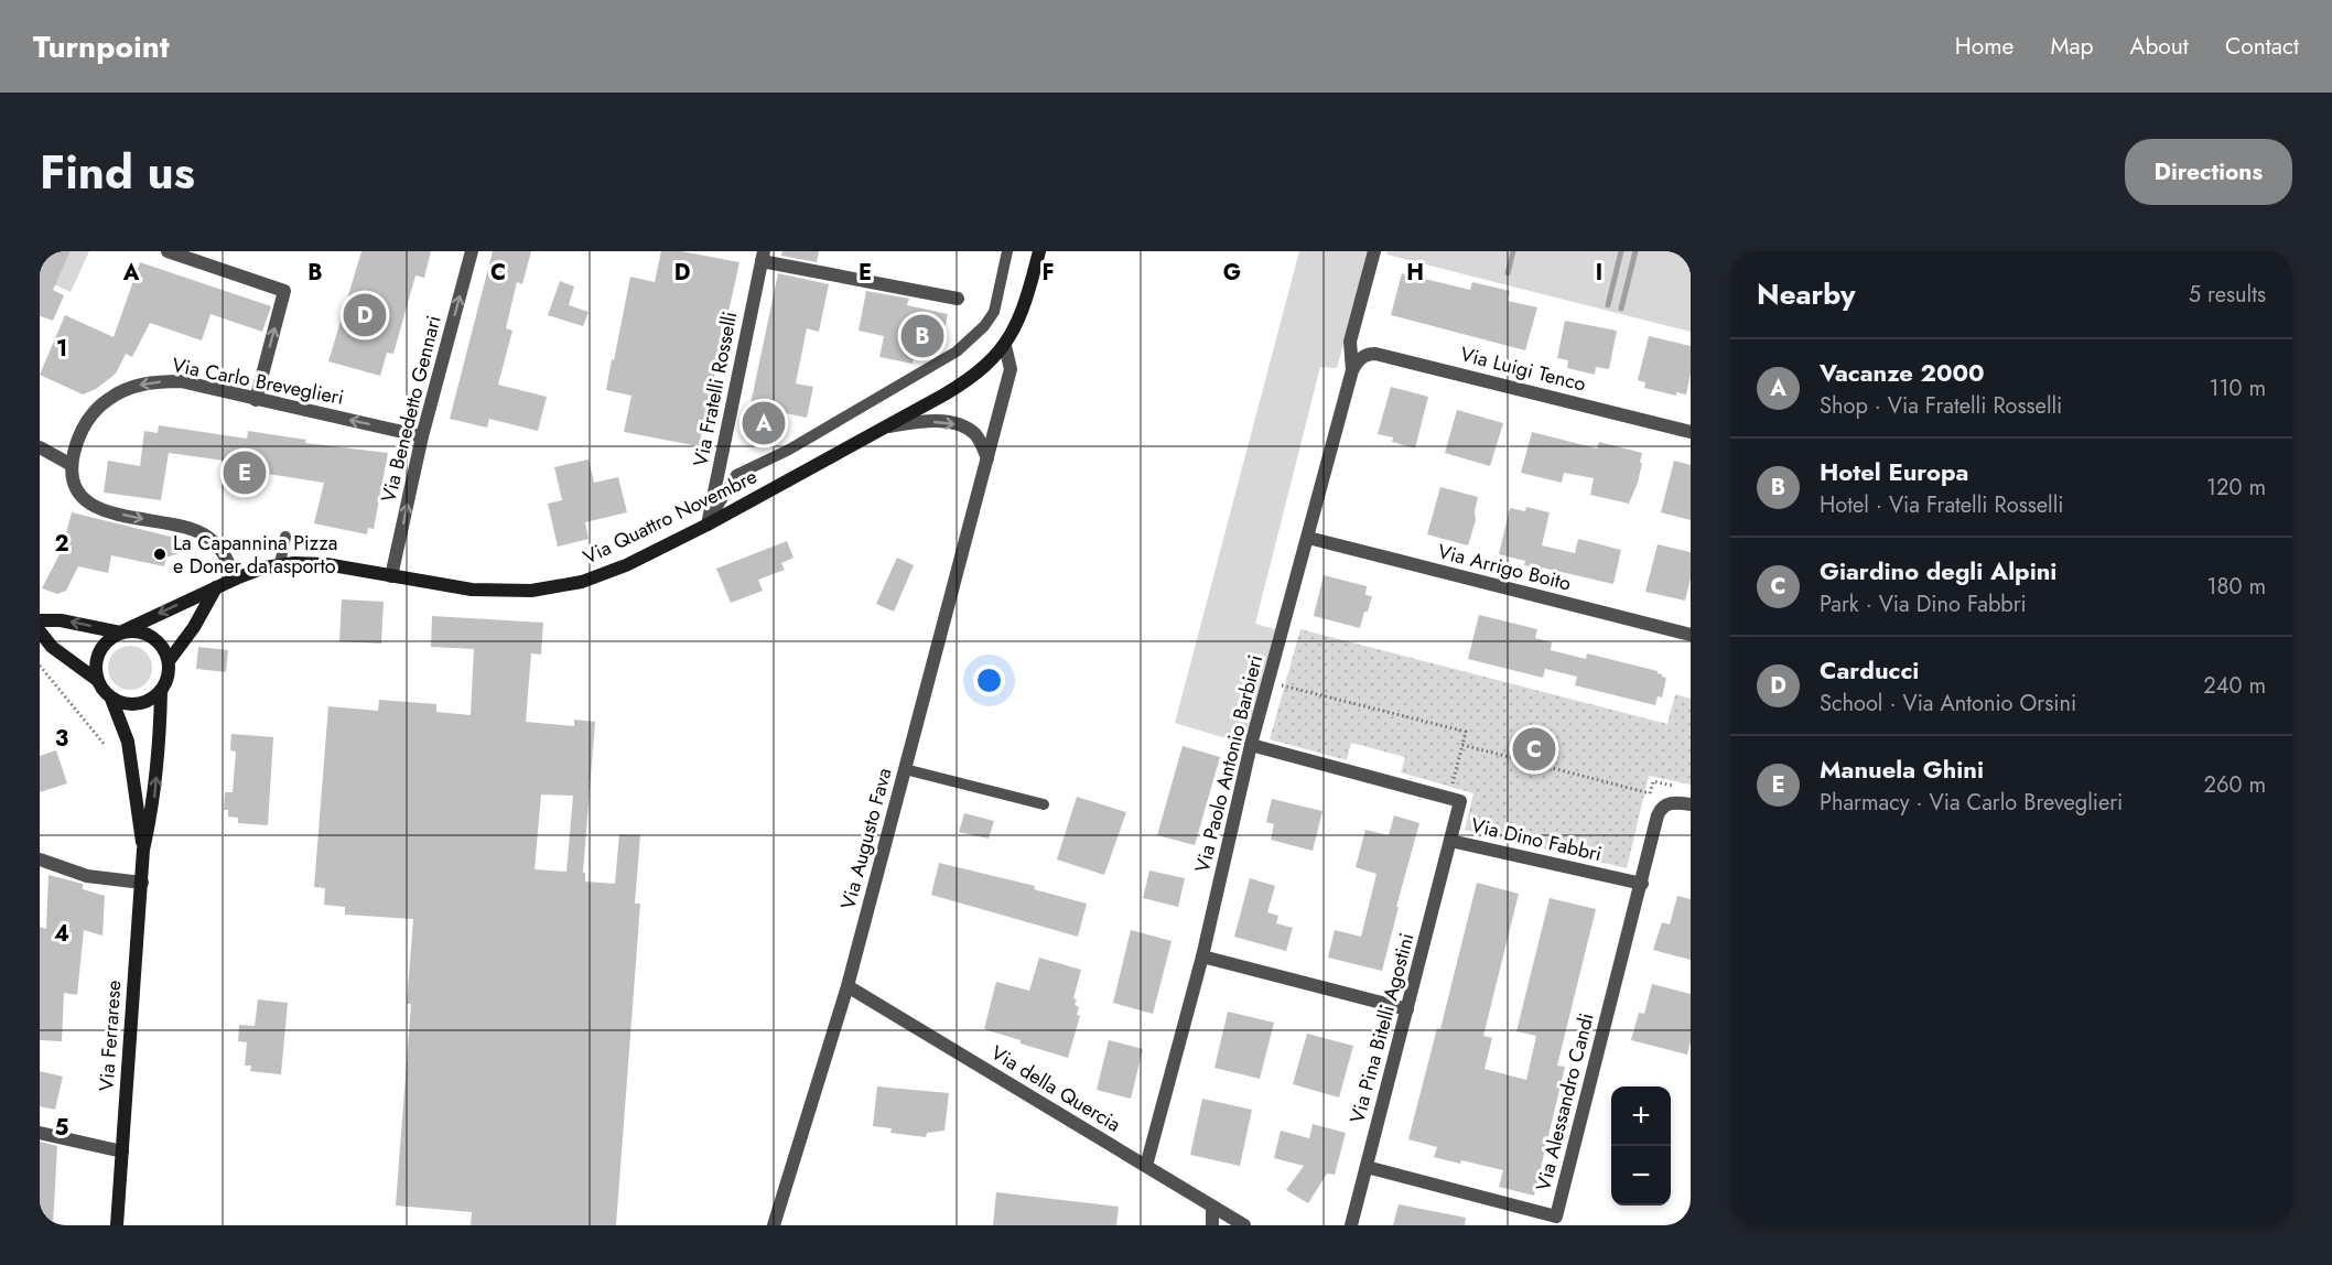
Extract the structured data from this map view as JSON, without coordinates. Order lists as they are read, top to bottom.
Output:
{
  "streets": {
    "main road": ["Via Quattro Novembre", "Via Ferrarese"],
    "street": [
      "Via Luigi Tenco",
      "Via Carlo Breveglieri",
      "Via Fratelli Rosselli",
      "Via Benedetto Gennari",
      "Via Arrigo Boito",
      "Via Paolo Antonio Barbieri",
      "Via Augusto Fava",
      "Via Dino Fabbri",
      "Via Pina Bitelli Agostini",
      "Via della Quercia",
      "Via Alessandro Candi"
    ]
  },
  "crossings": [
    ["Via Luigi Tenco", "Via Paolo Antonio Barbieri"],
    ["Via Carlo Breveglieri", "Via Benedetto Gennari"],
    ["Via Fratelli Rosselli", "Via Quattro Novembre"],
    ["Via Benedetto Gennari", "Via Quattro Novembre"],
    ["Via Quattro Novembre", "Via Augusto Fava"],
    ["Via Quattro Novembre", "Via Ferrarese"],
    ["Via Arrigo Boito", "Via Paolo Antonio Barbieri"],
    ["Via Paolo Antonio Barbieri", "Via Dino Fabbri"],
    ["Via Paolo Antonio Barbieri", "Via della Quercia"],
    ["Via Augusto Fava", "Via della Quercia"],
    ["Via Dino Fabbri", "Via Pina Bitelli Agostini"],
    ["Via Dino Fabbri", "Via Alessandro Candi"],
    ["Via Pina Bitelli Agostini", "Via Alessandro Candi"]
  ],
  "one_way": ["Via Carlo Breveglieri", "Via Benedetto Gennari"],
  "places": ["La Capannina Pizza e Doner da asporto"],
  "page": {
    "header": "Turnpoint",
    "nav": [
      "Home",
      "Map",
      "About",
      "Contact"
    ],
    "title": "Find us",
    "buttons": "Directions",
    "heading": ["Nearby", "5 results"],
    "pins": [
      "D",
      "B",
      "A",
      "E",
      "C"
    ],
    "list": [
      {
        "mark": "A",
        "name": "Vacanze 2000",
        "note": "Shop · Via Fratelli Rosselli",
        "value": "110 m"
      },
      {
        "mark": "B",
        "name": "Hotel Europa",
        "note": "Hotel · Via Fratelli Rosselli",
        "value": "120 m"
      },
      {
        "mark": "C",
        "name": "Giardino degli Alpini",
        "note": "Park · Via Dino Fabbri",
        "value": "180 m"
      },
      {
        "mark": "D",
        "name": "Carducci",
        "note": "School · Via Antonio Orsini",
        "value": "240 m"
      },
      {
        "mark": "E",
        "name": "Manuela Ghini",
        "note": "Pharmacy · Via Carlo Breveglieri",
        "value": "260 m"
      }
    ],
    "map_buttons": ["+", "−"]
  },
  "grid": {
    "columns": [
      "A",
      "B",
      "C",
      "D",
      "E",
      "F",
      "G",
      "H",
      "I"
    ],
    "rows": [
      "1",
      "2",
      "3",
      "4",
      "5"
    ]
  }
}
